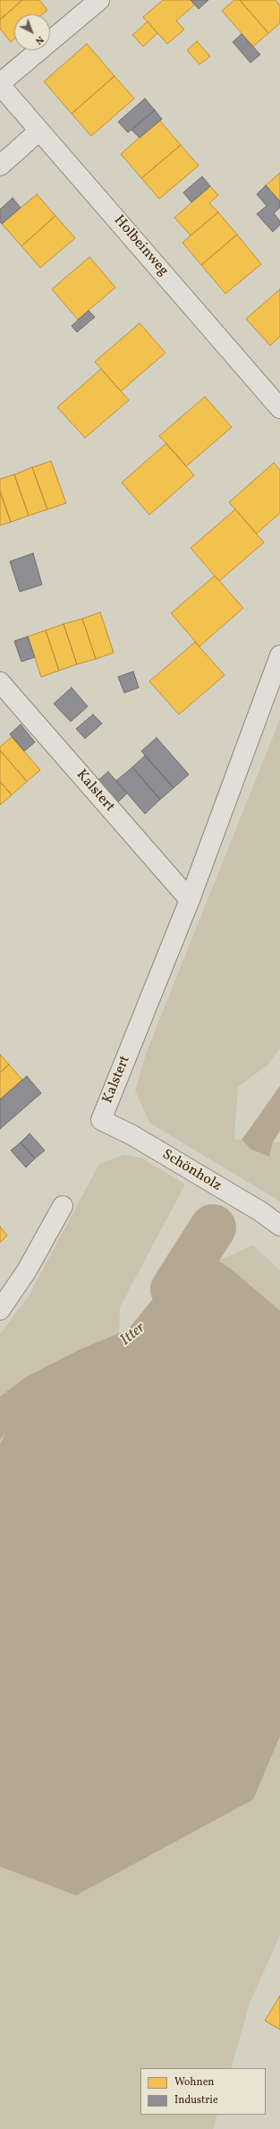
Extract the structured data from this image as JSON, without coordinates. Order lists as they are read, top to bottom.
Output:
{
  "streets": {
    "street": ["Holbeinweg", "Kalstert", "Schönholz"]
  },
  "crossings": [
    ["Kalstert", "Schönholz"]
  ],
  "water": ["Itter"],
  "legend": ["Wohnen", "Industrie"],
  "north": "bottom right"
}
